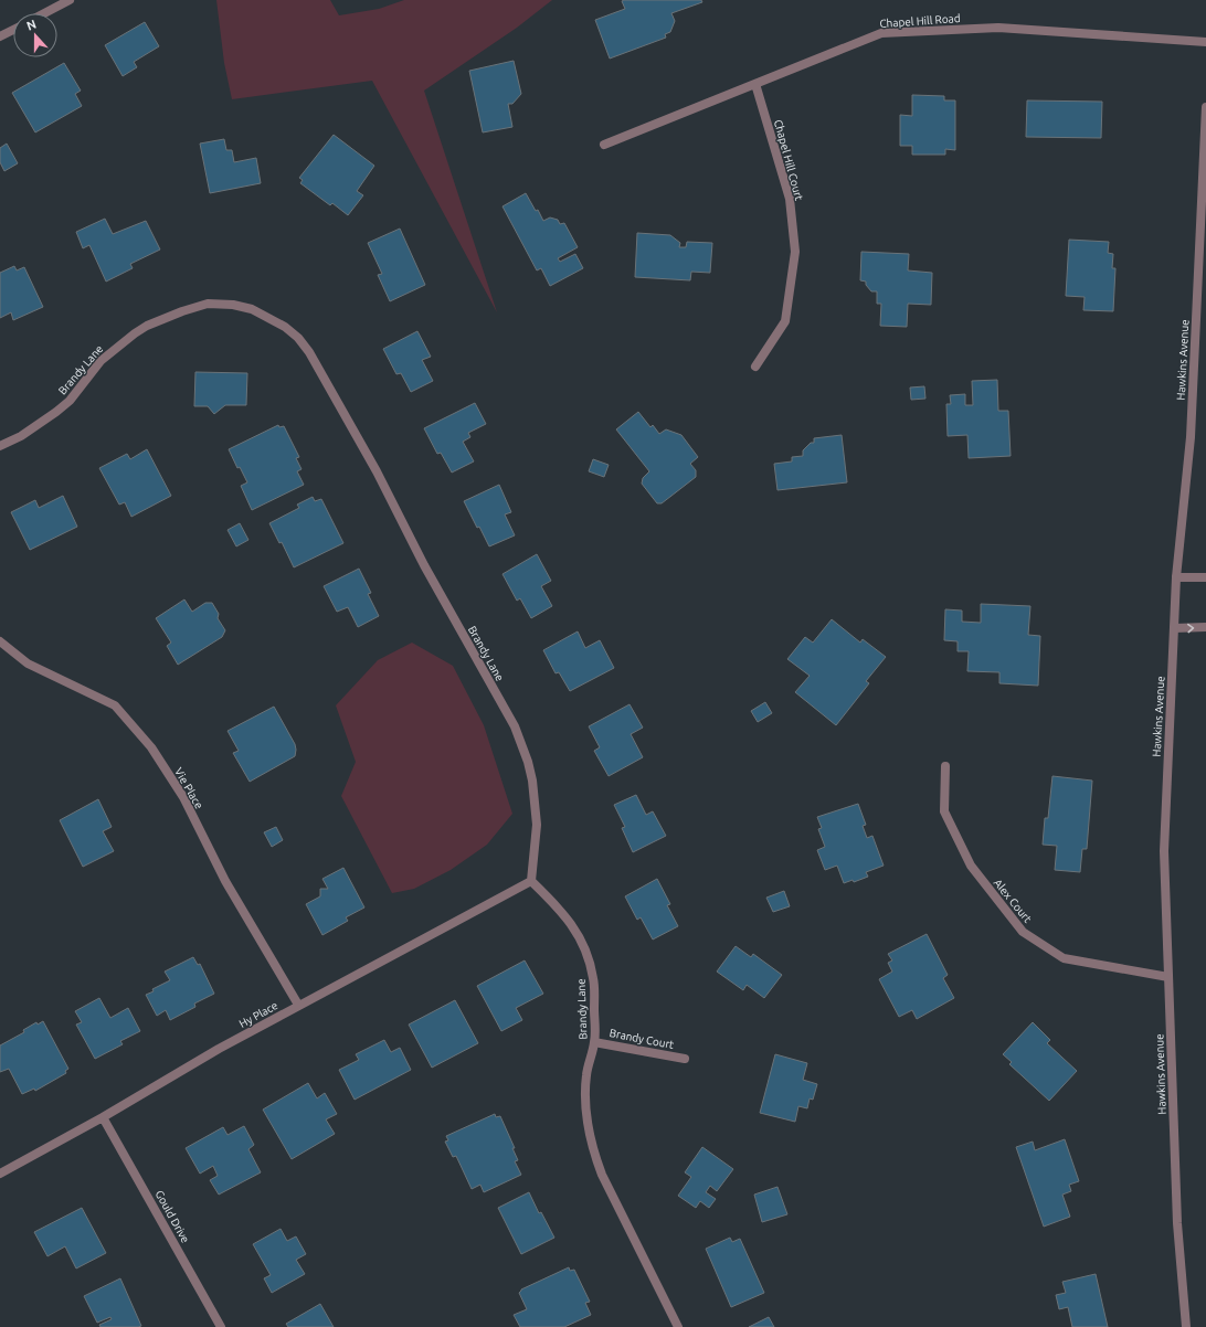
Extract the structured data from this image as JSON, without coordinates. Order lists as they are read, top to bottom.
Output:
{
  "streets": {
    "street": [
      "Chapel Hill Road",
      "Chapel Hill Court",
      "Hawkins Avenue",
      "Brandy Lane",
      "Vie Place",
      "Alex Court",
      "Hy Place",
      "Brandy Court",
      "Gould Drive"
    ]
  },
  "crossings": [
    ["Chapel Hill Road", "Chapel Hill Court"],
    ["Hawkins Avenue", "Alex Court"],
    ["Brandy Lane", "Hy Place"],
    ["Brandy Lane", "Brandy Court"],
    ["Vie Place", "Hy Place"],
    ["Hy Place", "Gould Drive"]
  ],
  "north": "top"
}
